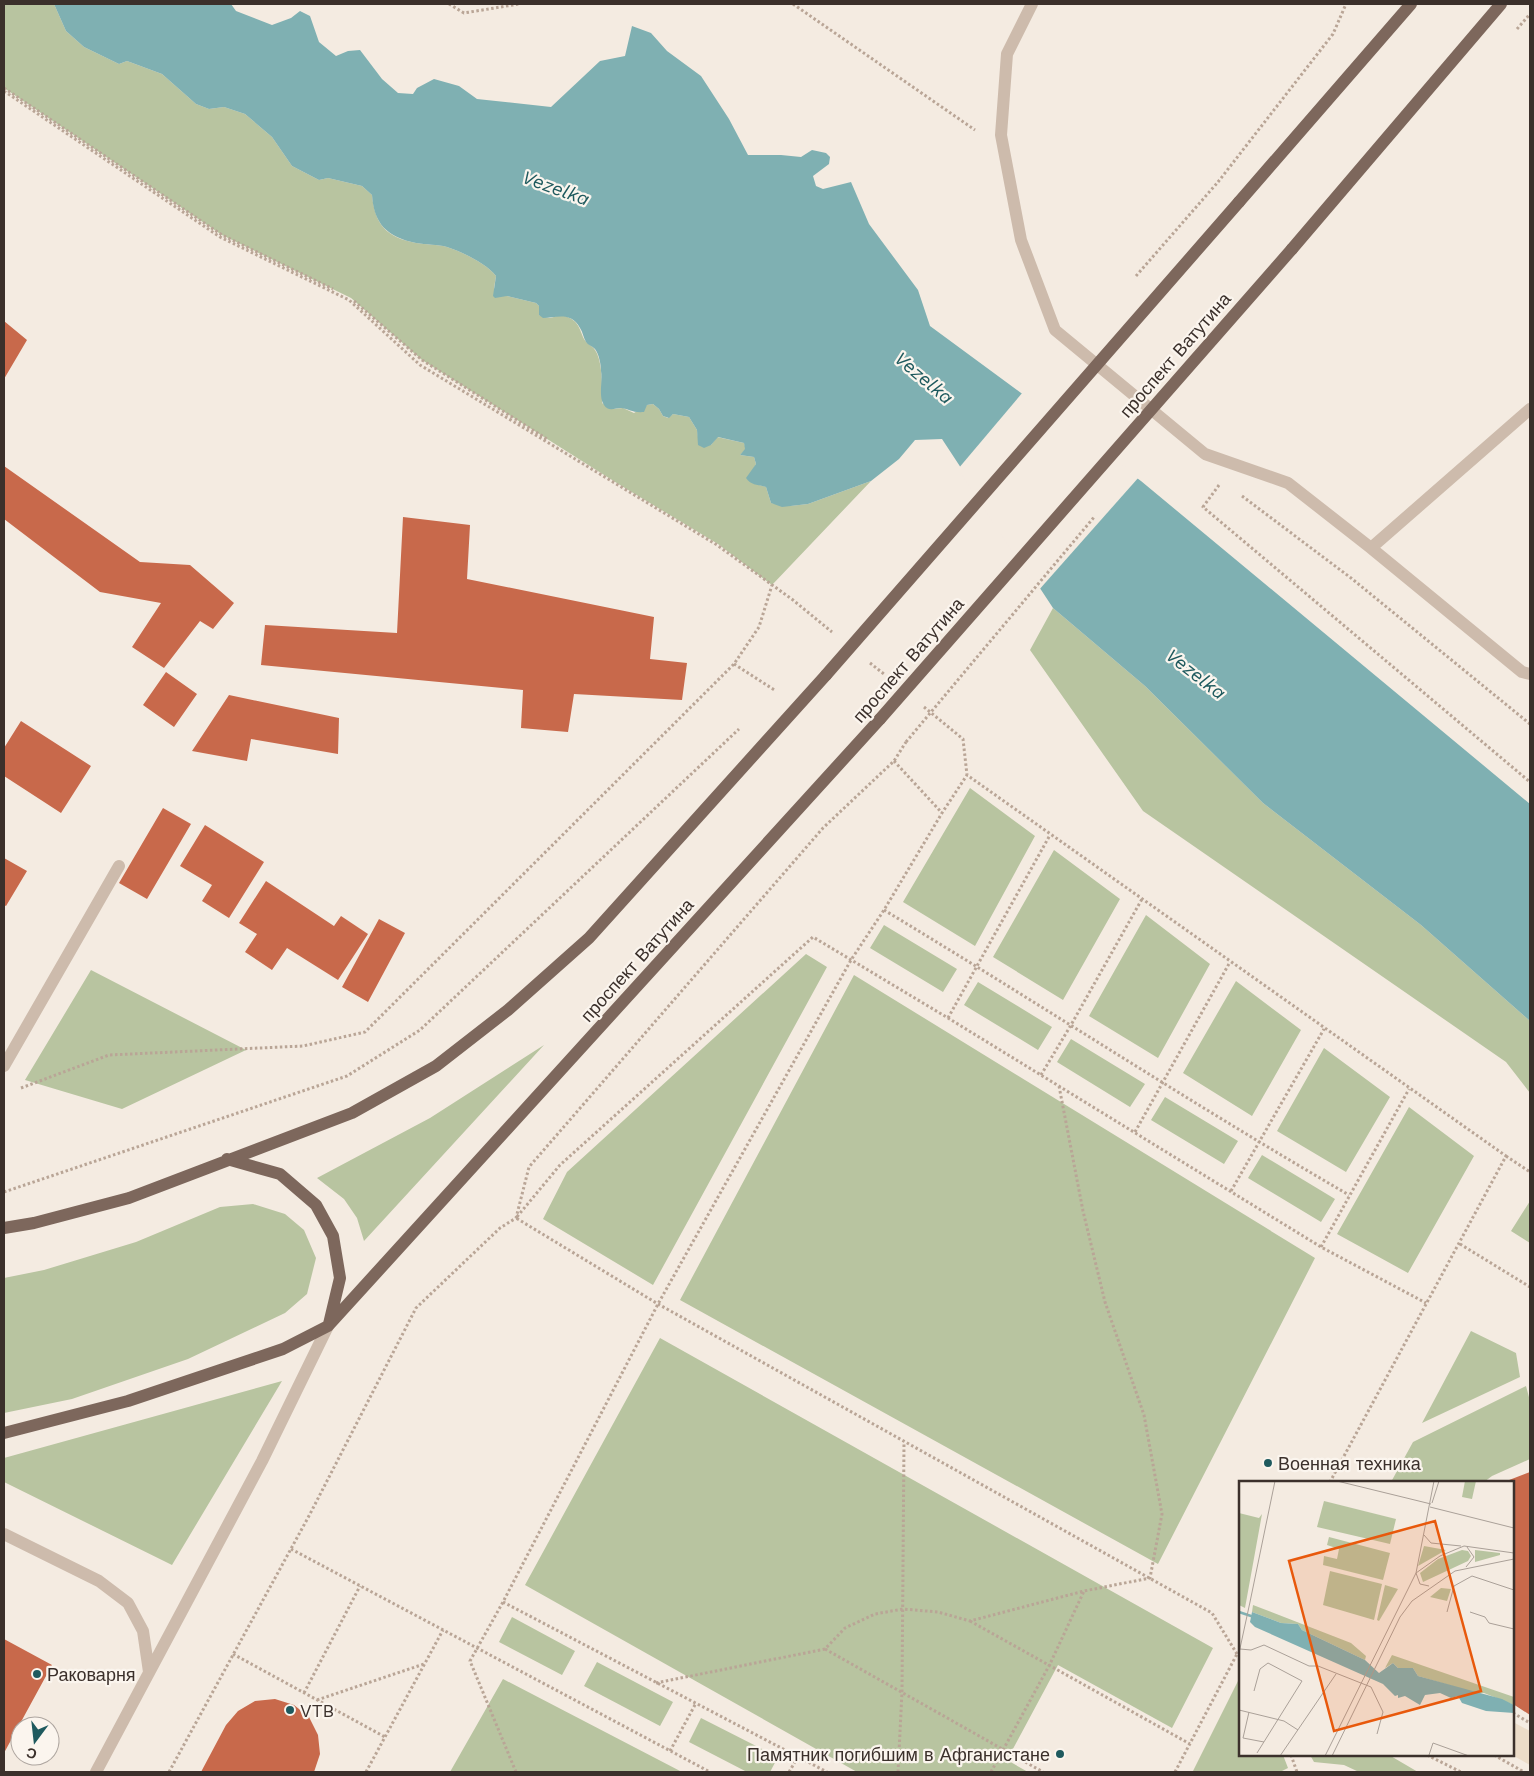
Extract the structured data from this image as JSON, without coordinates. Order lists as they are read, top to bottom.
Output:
{
  "streets": {
    "main road": ["проспект Ватутина"]
  },
  "water": ["Vezelka"],
  "places": [
    "Военная техника",
    "Раковарня",
    "VTB",
    "Памятник погибшим в Афганистане"
  ],
  "north": "bottom"
}
